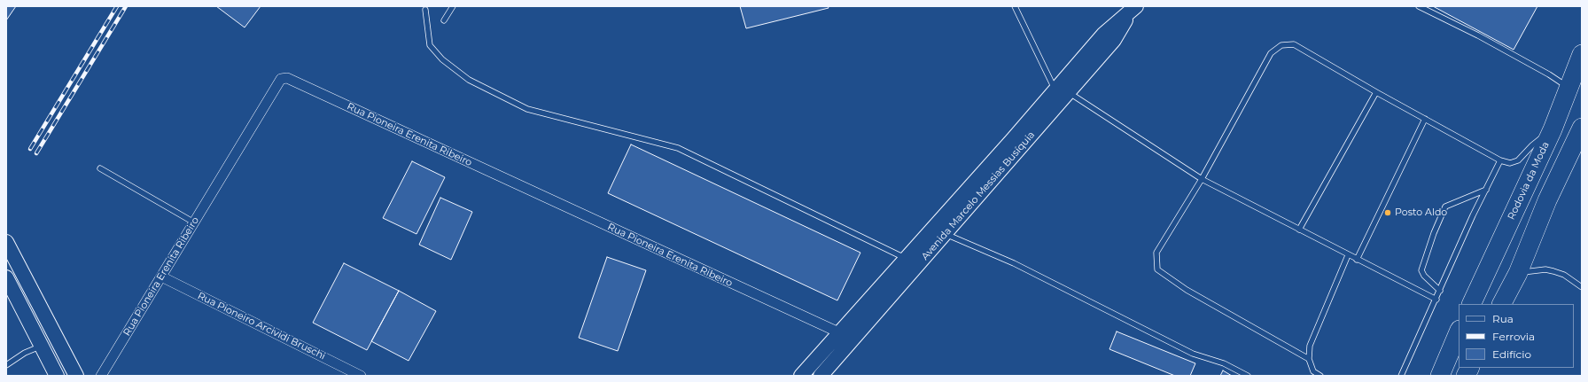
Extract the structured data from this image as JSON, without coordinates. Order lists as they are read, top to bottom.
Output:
{
  "streets": {
    "highway": ["Rodovia da Moda"],
    "street": ["Rua Pioneira Erenita Ribeiro", "Avenida Marcelo Messias Busíquia", "Rua Pioneiro Arcividi Bruschi"]
  },
  "crossings": [
    ["Rua Pioneira Erenita Ribeiro", "Avenida Marcelo Messias Busíquia"],
    ["Rua Pioneira Erenita Ribeiro", "Rua Pioneiro Arcividi Bruschi"]
  ],
  "places": ["Posto Aldo"],
  "legend": ["Rua", "Ferrovia", "Edifício"]
}
